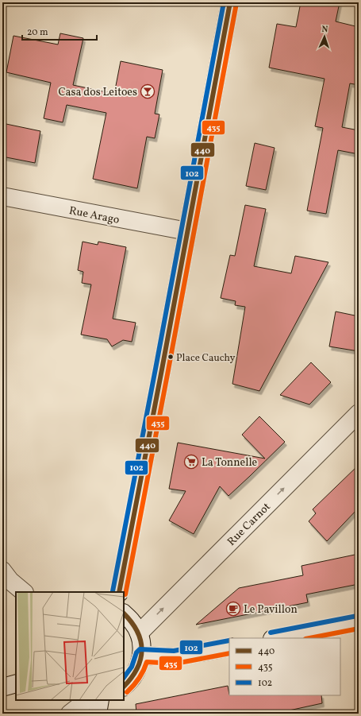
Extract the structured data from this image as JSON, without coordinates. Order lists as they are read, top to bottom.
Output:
{
  "streets": {
    "street": ["Rue Arago", "Rue Carnot"]
  },
  "one_way": ["Rue Carnot"],
  "places": {
    "bar": ["Casa dos Leitoes"],
    "other": ["Place Cauchy"],
    "supermarket": ["La Tonnelle"],
    "cafe": ["Le Pavillon"]
  },
  "lines": ["transit line 440", "transit line 102", "transit line 435"],
  "legend": ["440", "435", "102"],
  "scale_bar": "20 m",
  "north": "top"
}
